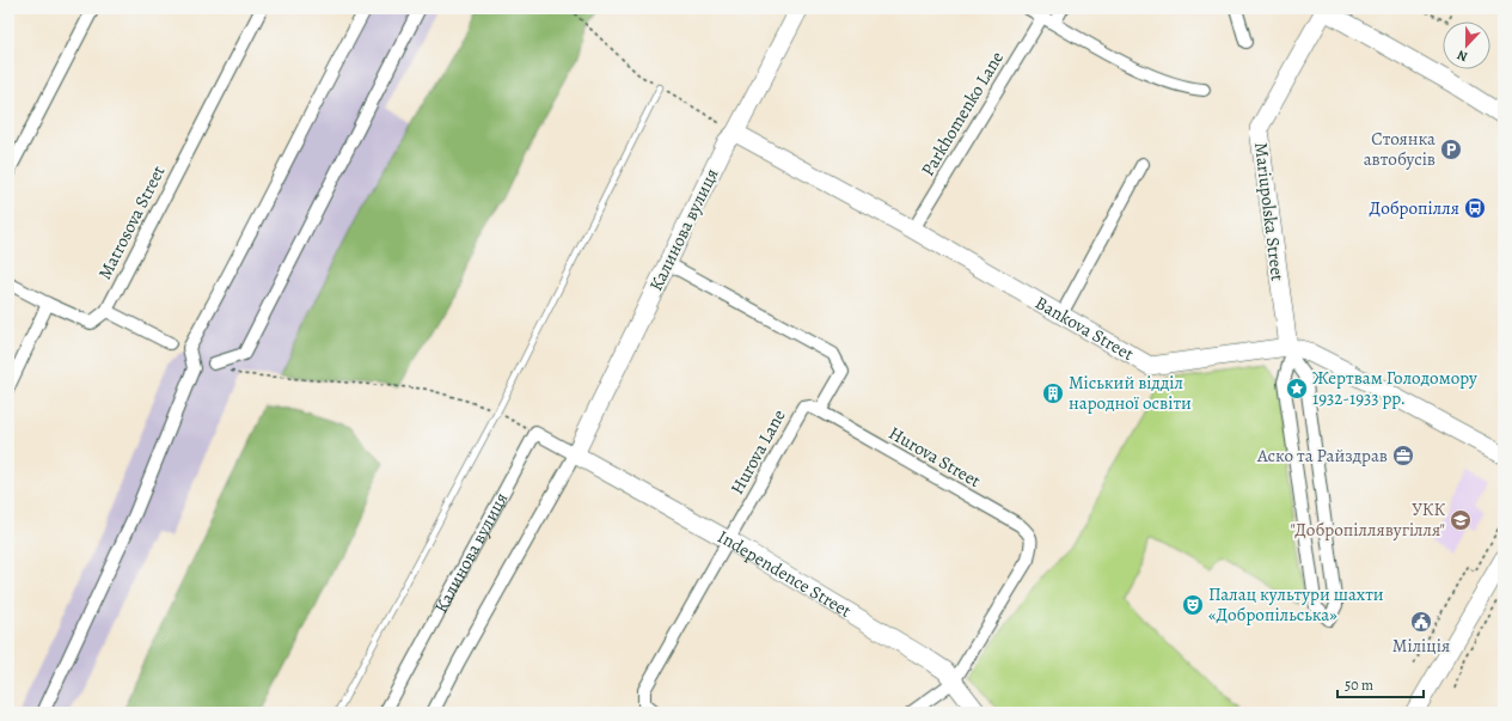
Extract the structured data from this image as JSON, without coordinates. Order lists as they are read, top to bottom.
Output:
{
  "streets": {
    "street": [
      "Parkhomenko Lane",
      "Mariupolska Street",
      "Matrosova Street",
      "Калинова вулиця",
      "Bankova Street",
      "Hurova Lane",
      "Hurova Street",
      "Independence Street"
    ]
  },
  "crossings": [
    ["Parkhomenko Lane", "Bankova Street"],
    ["Mariupolska Street", "Bankova Street"],
    ["Калинова вулиця", "Bankova Street"],
    ["Калинова вулиця", "Independence Street"],
    ["Hurova Lane", "Hurova Street"],
    ["Hurova Lane", "Independence Street"],
    ["Hurova Street", "Independence Street"]
  ],
  "places": {
    "parking": ["Стоянка автобусів"],
    "bus stop": ["Добропілля"],
    "place": ["Жертвам Голодомору 1932-1933 рр."],
    "building": ["Міський відділ народної освіти"],
    "office": ["Аско та Райздрав"],
    "school or university": ["УКК \"Добропіллявугілля\""],
    "theatre": ["Палац культури шахти «Добропільська»"],
    "public building": ["Міліція"]
  },
  "scale_bar": "50 m",
  "north": "bottom"
}
